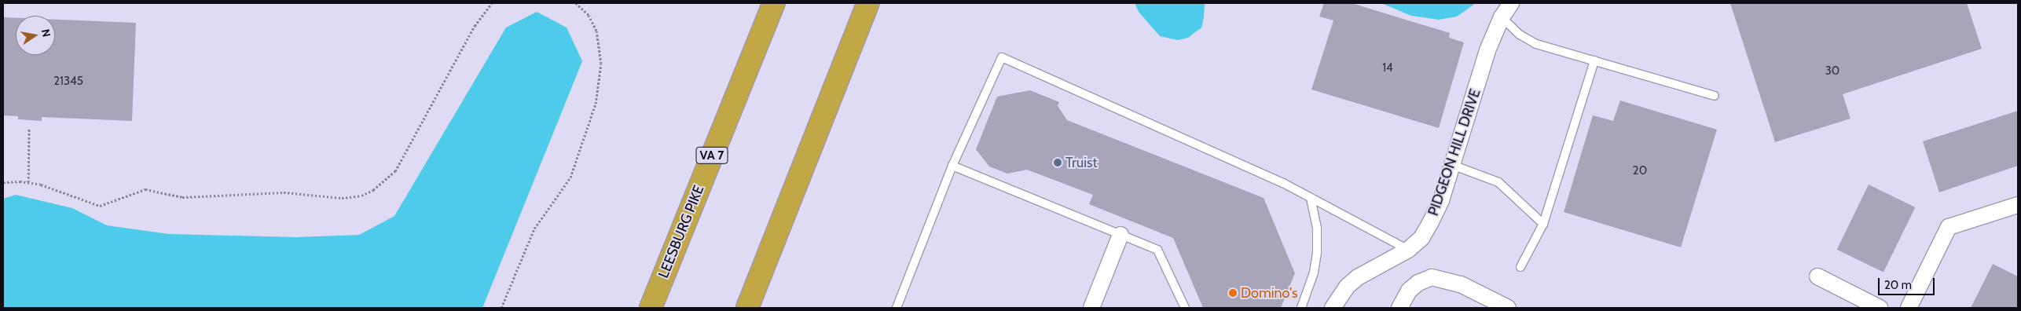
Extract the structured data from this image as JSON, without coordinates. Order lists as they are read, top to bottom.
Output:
{
  "streets": {
    "highway": ["VA 7", "LEESBURG PIKE"],
    "street": ["PIDGEON HILL DRIVE"]
  },
  "places": ["Truist", "Domino's"],
  "house_numbers": [
    "14",
    "30",
    "21345",
    "20"
  ],
  "scale_bar": "20 m",
  "north": "right"
}
